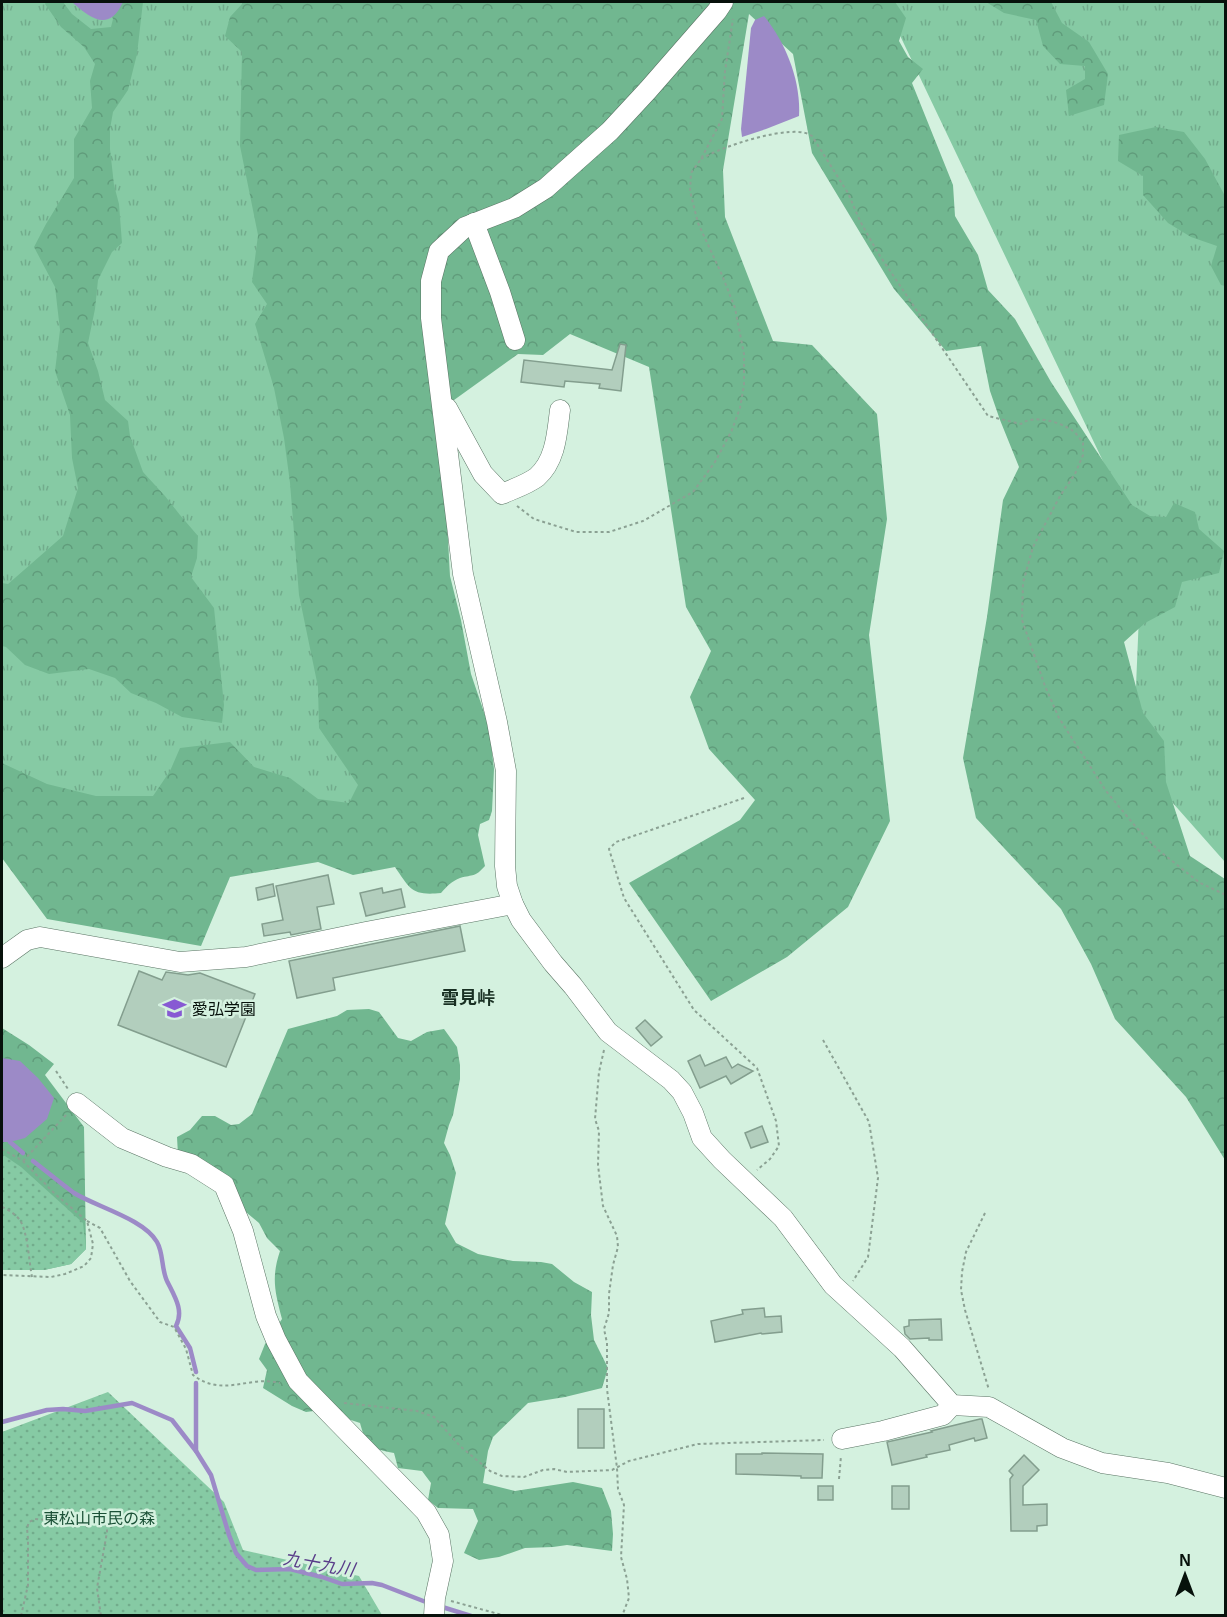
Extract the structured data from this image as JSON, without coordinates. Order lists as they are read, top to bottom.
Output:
{
  "districts": ["雪見峠"],
  "water": ["九十九川"],
  "parks": ["東松山市民の森"],
  "places": {
    "school or university": ["愛弘学園"]
  },
  "north": "top"
}
